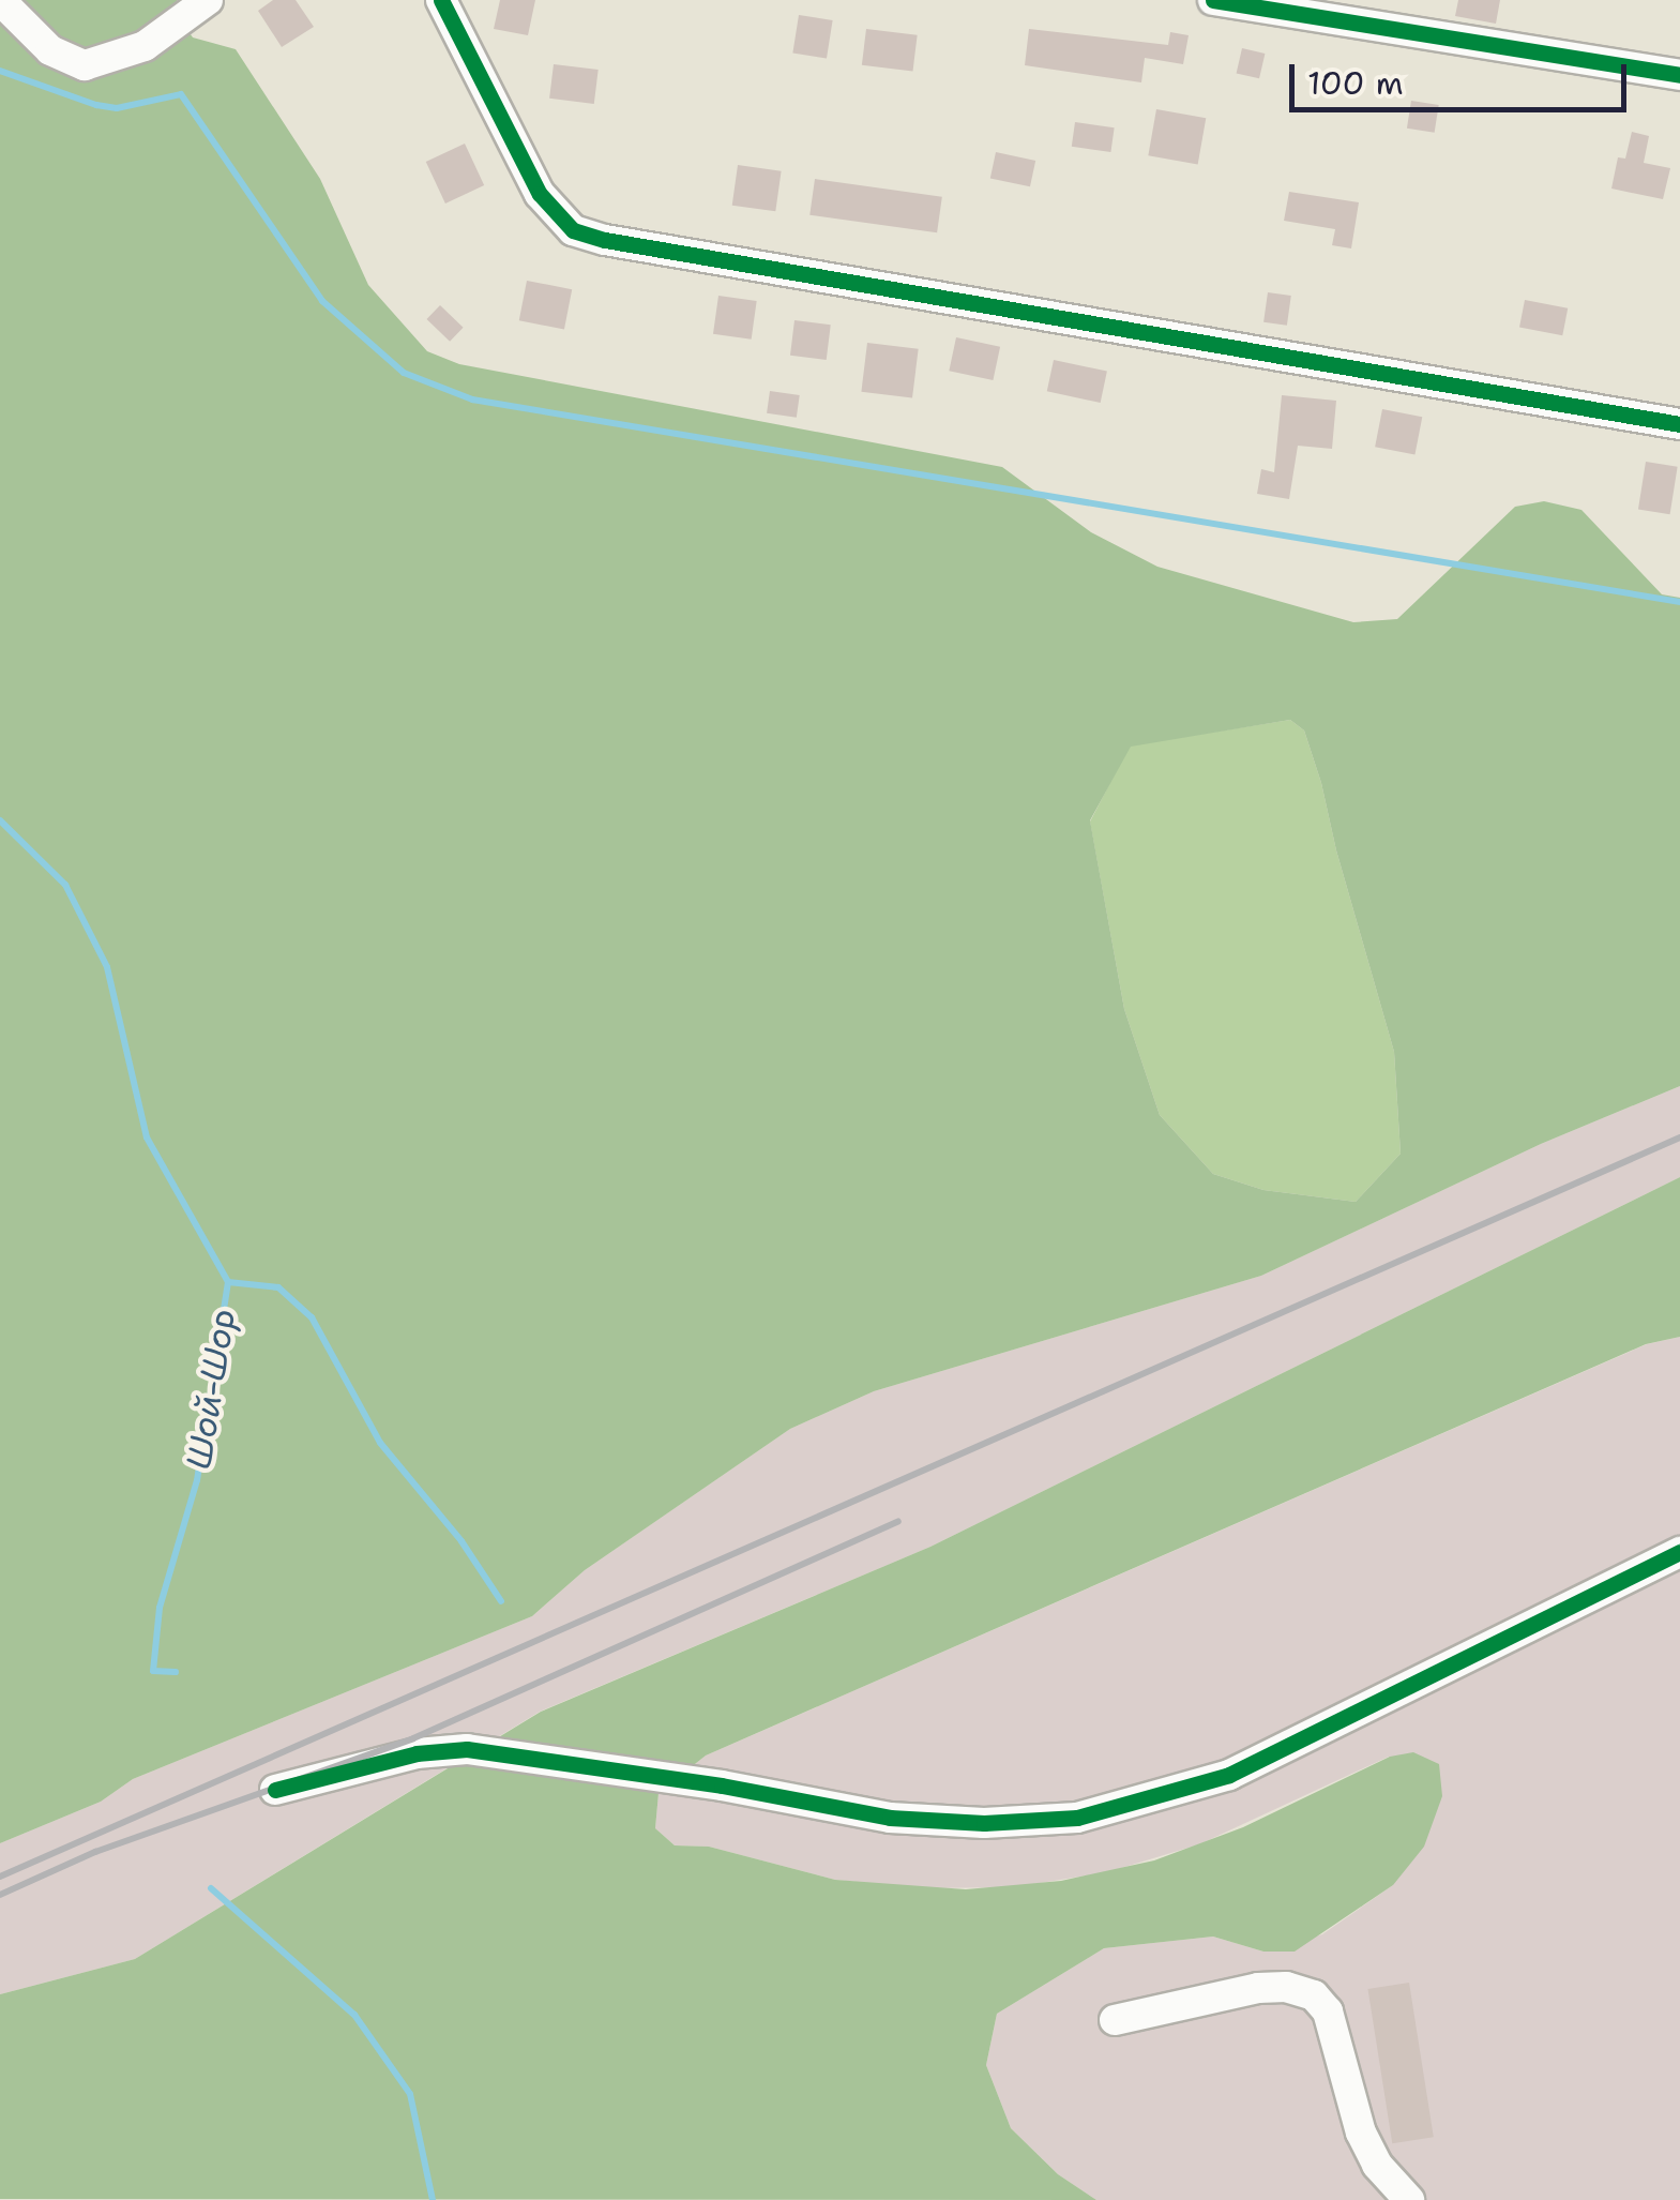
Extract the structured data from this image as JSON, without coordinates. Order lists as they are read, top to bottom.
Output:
{
  "water": ["Шой-Шор"],
  "scale_bar": "100 m"
}
